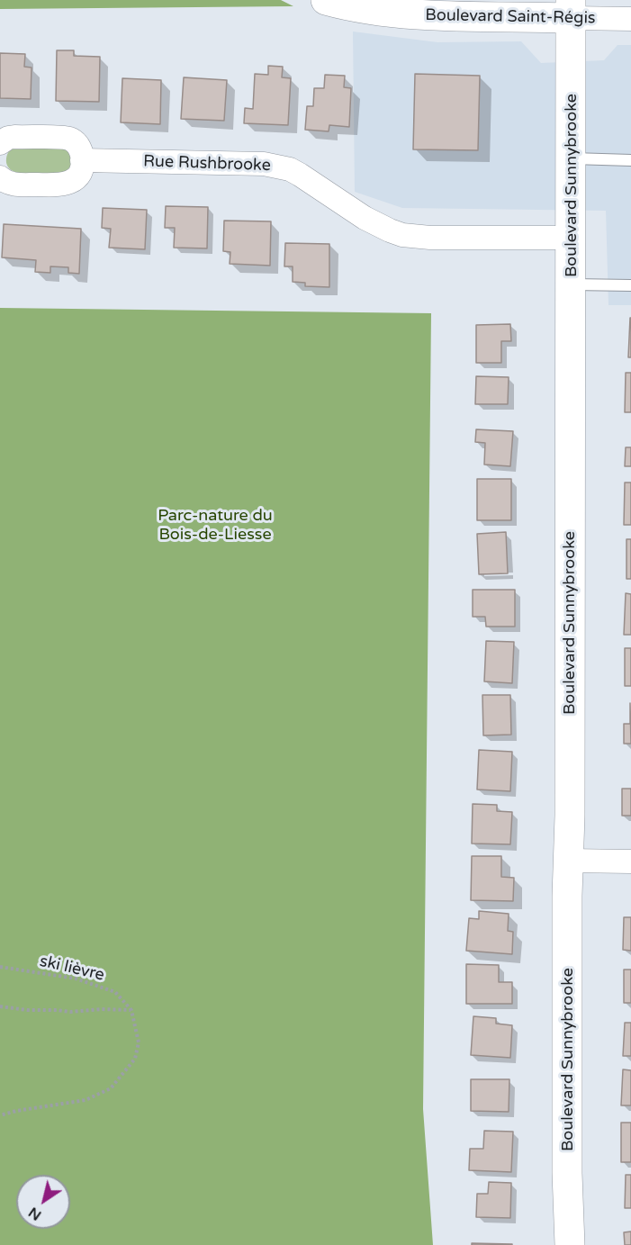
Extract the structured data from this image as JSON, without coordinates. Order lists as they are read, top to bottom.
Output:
{
  "streets": {
    "street": ["Boulevard Saint-Régis", "Rue Rushbrooke", "Boulevard Sunnybrooke"],
    "path": ["ski lièvre"]
  },
  "crossings": [
    ["Boulevard Saint-Régis", "Boulevard Sunnybrooke"],
    ["Rue Rushbrooke", "Boulevard Sunnybrooke"]
  ],
  "parks": ["Parc-nature du Bois-de-Liesse"],
  "north": "bottom left"
}
